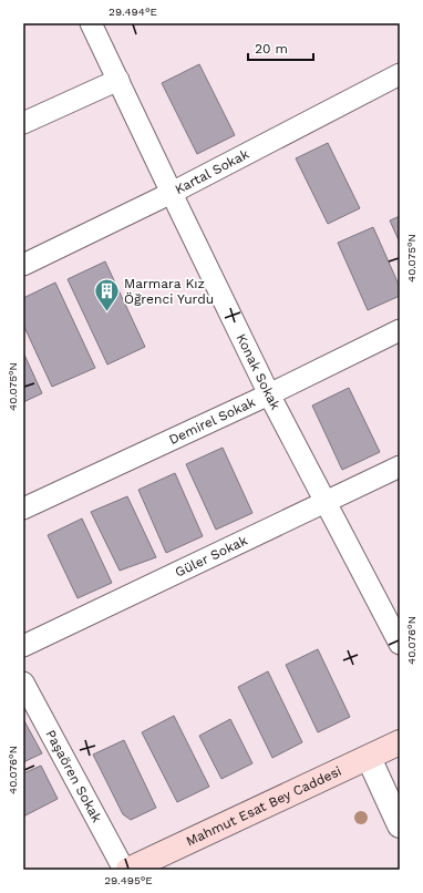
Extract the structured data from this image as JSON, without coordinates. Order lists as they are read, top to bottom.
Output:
{
  "streets": {
    "main road": ["Mahmut Esat Bey Caddesi"],
    "street": [
      "Kartal Sokak",
      "Konak Sokak",
      "Demirel Sokak",
      "Güler Sokak",
      "Paşaören Sokak"
    ]
  },
  "crossings": [
    ["Kartal Sokak", "Konak Sokak"],
    ["Konak Sokak", "Demirel Sokak"],
    ["Konak Sokak", "Güler Sokak"]
  ],
  "places": {
    "building": ["Marmara Kız Öğrenci Yurdu"]
  },
  "scale_bar": "20 m",
  "coordinates": [
    "29.494°E",
    "40.075°N",
    "40.076°N",
    "29.495°E"
  ]
}
